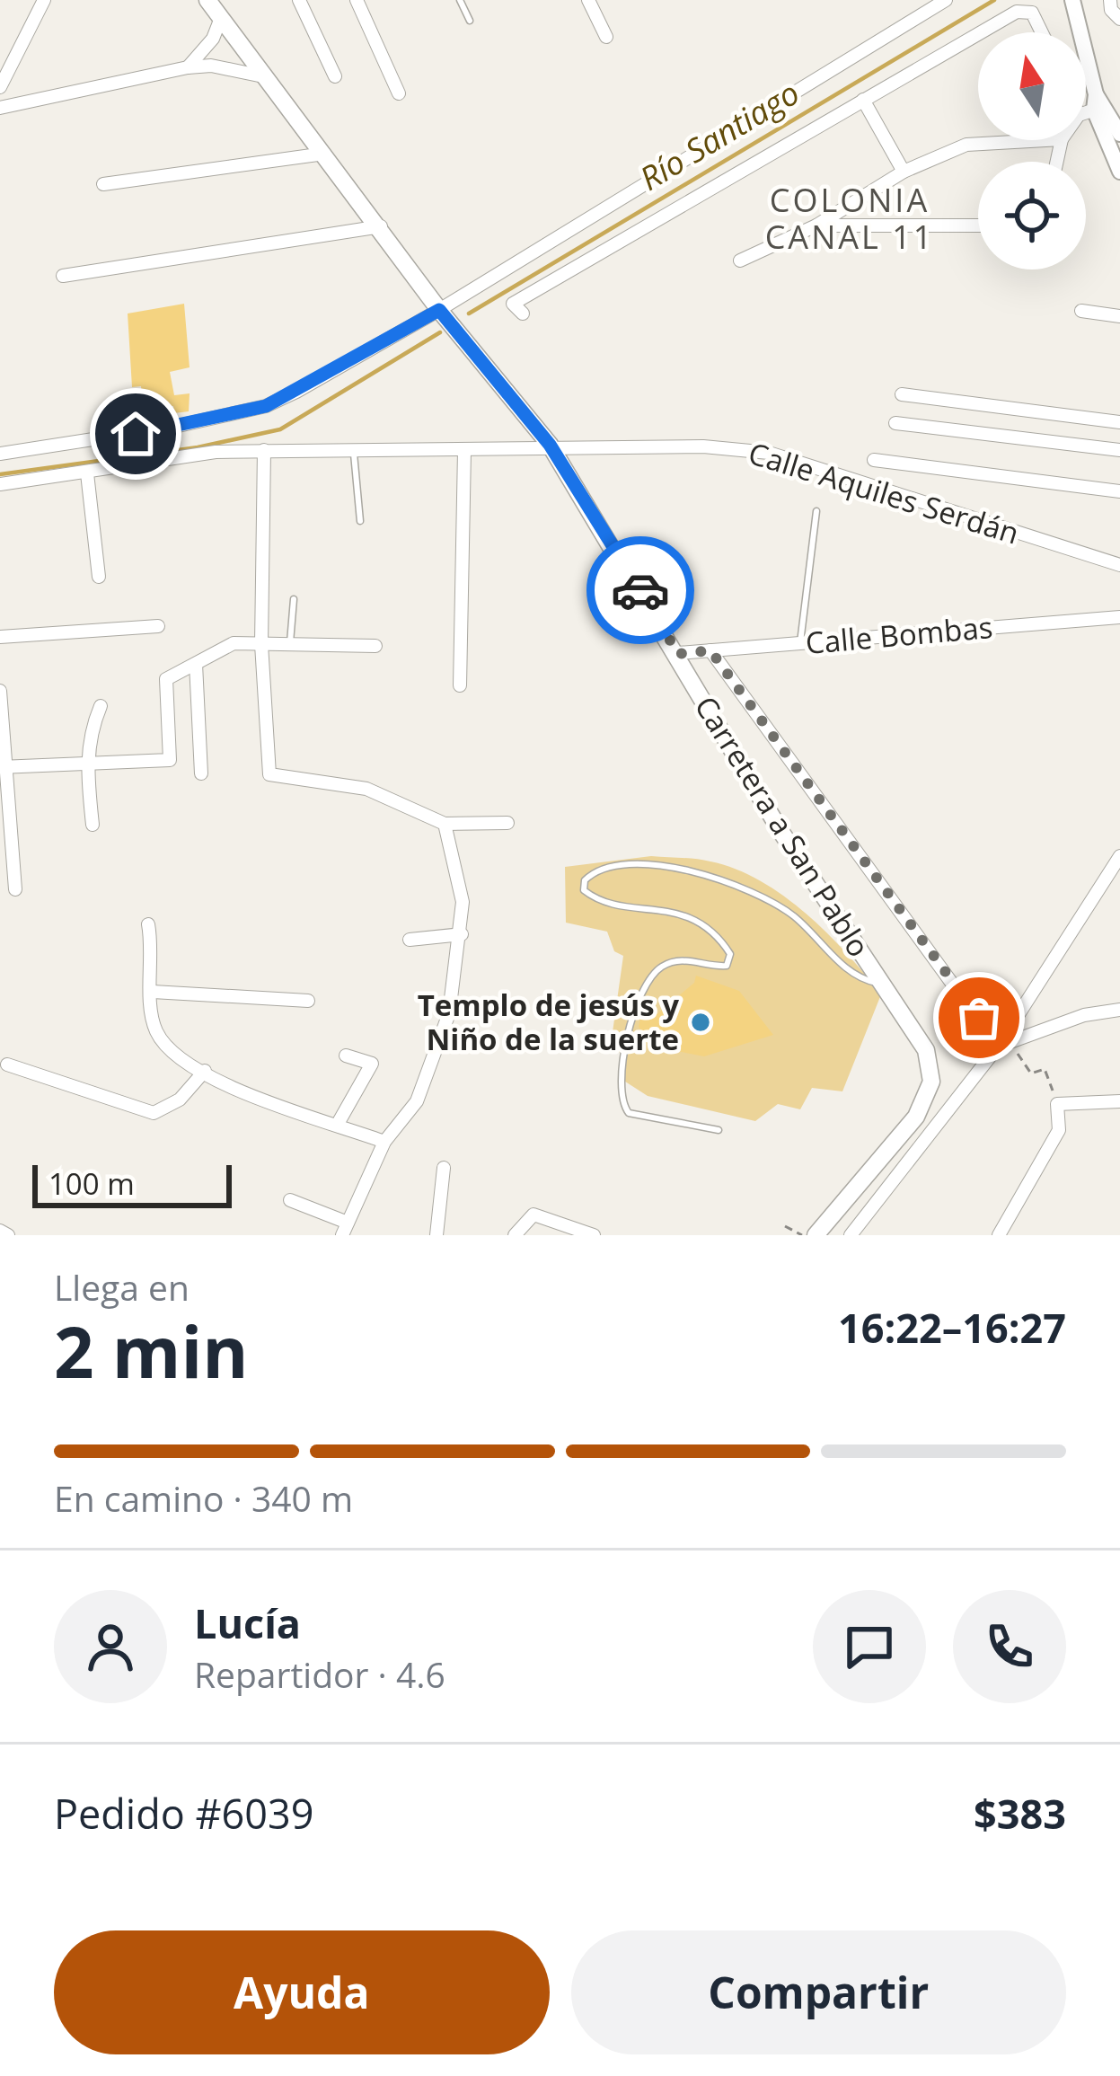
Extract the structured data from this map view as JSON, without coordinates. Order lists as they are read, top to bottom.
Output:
{
  "streets": {
    "main road": ["Carretera a San Pablo"],
    "street": ["Calle Aquiles Serdán", "Calle Bombas"]
  },
  "crossings": [
    ["Calle Aquiles Serdán", "Carretera a San Pablo"],
    ["Calle Bombas", "Carretera a San Pablo"]
  ],
  "districts": ["COLONIA CANAL 11"],
  "water": ["Río Santiago"],
  "places": ["Templo de jesús y Niño de la suerte"],
  "scale_bar": "100 m",
  "north": "top",
  "page": {
    "scale": "100 m",
    "heading": ["2 min", "Llega en", "16:22–16:27"],
    "panel": [
      "Lucía",
      "Repartidor · 4.6",
      "Pedido #6039",
      "$383"
    ],
    "bar": "En camino · 340 m",
    "buttons": ["Ayuda", "Compartir"]
  }
}
